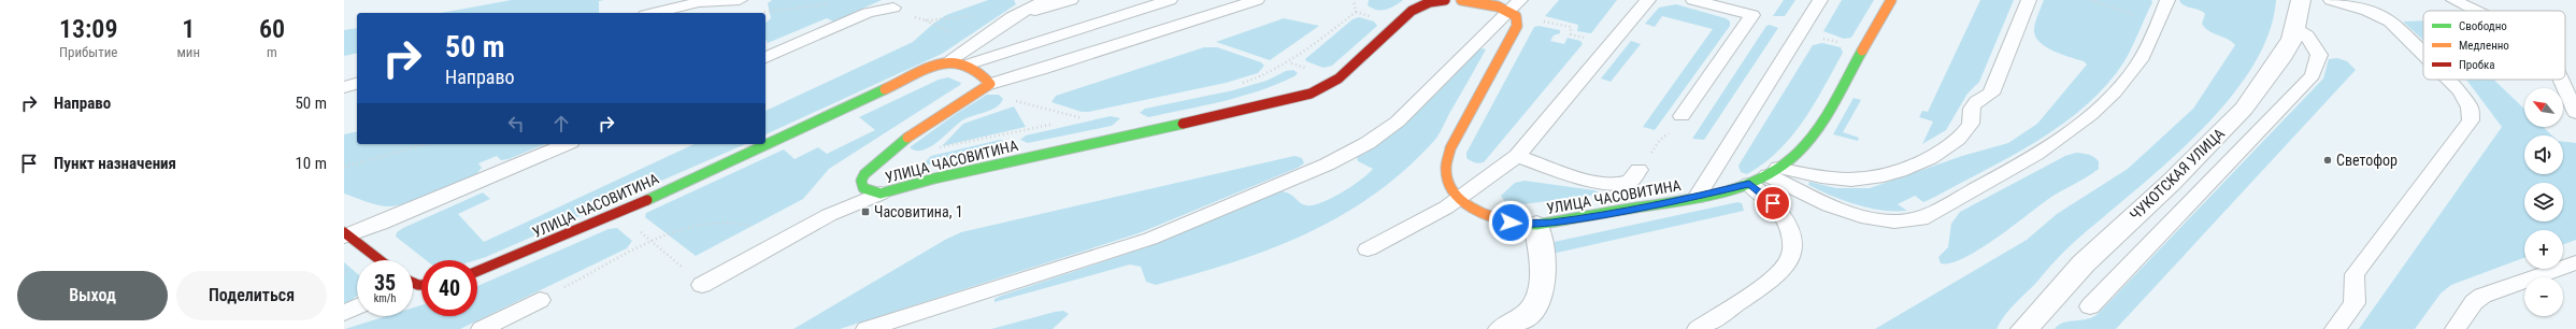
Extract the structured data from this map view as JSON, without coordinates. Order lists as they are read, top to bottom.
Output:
{
  "streets": {
    "street": ["УЛИЦА ЧАСОВИТИНА", "ЧУКОТСКАЯ УЛИЦА"]
  },
  "places": {
    "other": ["Светофор"],
    "transit": ["Часовитина, 1"]
  },
  "legend": ["Свободно", "Медленно", "Пробка"],
  "north": "top left",
  "page": {
    "eta": [
      "13:09",
      "Прибытие",
      "1",
      "мин",
      "60",
      "m"
    ],
    "turn": ["50 m", "Направо"],
    "list": [
      {
        "name": "Направо",
        "value": "50 m"
      },
      {
        "name": "Пункт назначения",
        "value": "10 m"
      }
    ],
    "map_buttons": ["+", "−"],
    "speed": "35 km/h",
    "limit": "40",
    "buttons": ["Выход", "Поделиться"]
  }
}
